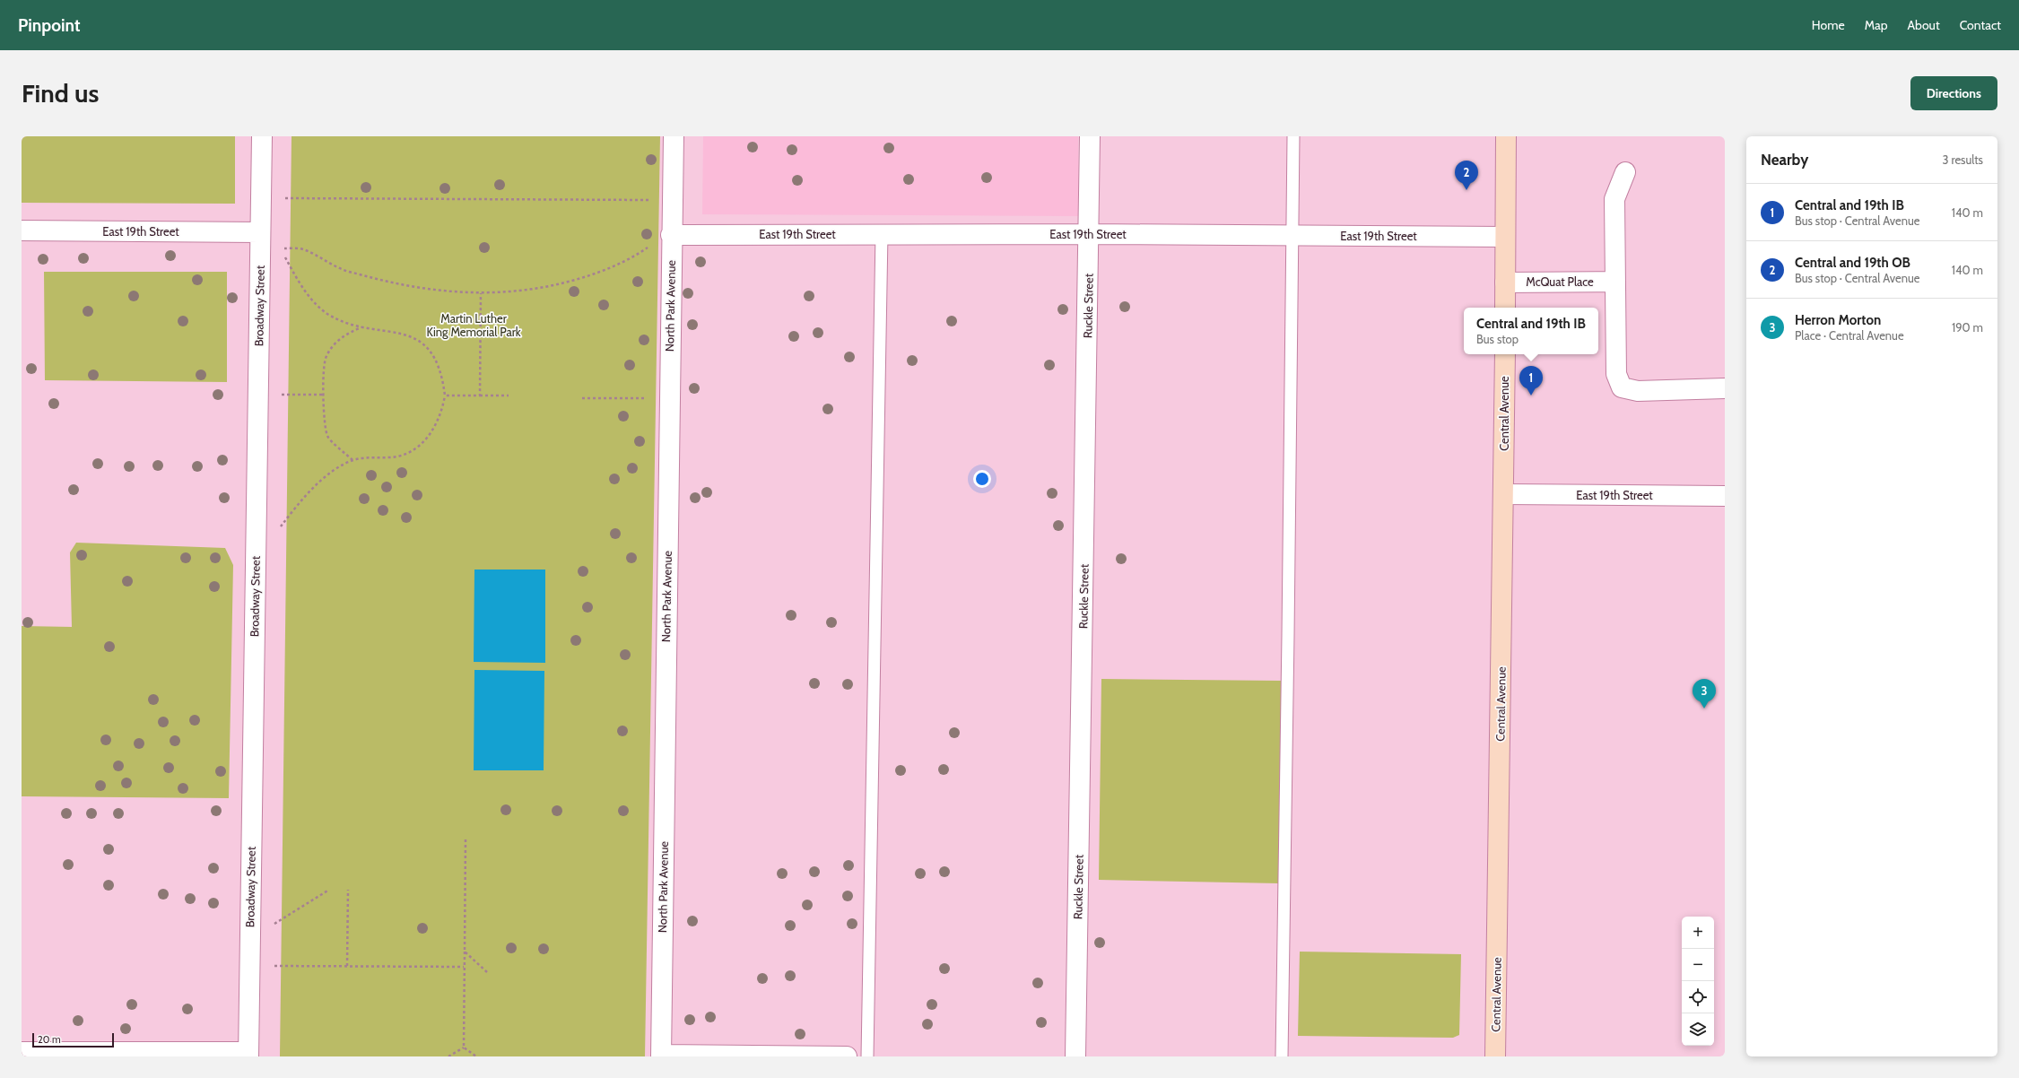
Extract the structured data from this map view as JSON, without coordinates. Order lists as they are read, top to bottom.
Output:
{
  "streets": {
    "main road": ["Central Avenue"],
    "street": [
      "East 19th Street",
      "McQuat Place",
      "Broadway Street",
      "North Park Avenue",
      "Ruckle Street"
    ]
  },
  "crossings": [
    ["East 19th Street", "Broadway Street"],
    ["East 19th Street", "North Park Avenue"],
    ["East 19th Street", "Ruckle Street"],
    ["East 19th Street", "Central Avenue"]
  ],
  "parks": ["Martin Luther King Memorial Park"],
  "scale_bar": "20 m",
  "page": {
    "header": "Pinpoint",
    "nav": [
      "Home",
      "Map",
      "About",
      "Contact"
    ],
    "buttons": "Directions",
    "title": "Find us",
    "heading": ["Nearby", "3 results"],
    "pins": ["2", "1", "3"],
    "list": [
      {
        "mark": "1",
        "name": "Central and 19th IB",
        "note": "Bus stop · Central Avenue",
        "value": "140 m"
      },
      {
        "mark": "2",
        "name": "Central and 19th OB",
        "note": "Bus stop · Central Avenue",
        "value": "140 m"
      },
      {
        "mark": "3",
        "name": "Herron Morton",
        "note": "Place · Central Avenue",
        "value": "190 m"
      }
    ],
    "popup": ["Central and 19th IB", "Bus stop"],
    "map_buttons": ["+", "−"],
    "scale": "20 m"
  }
}
